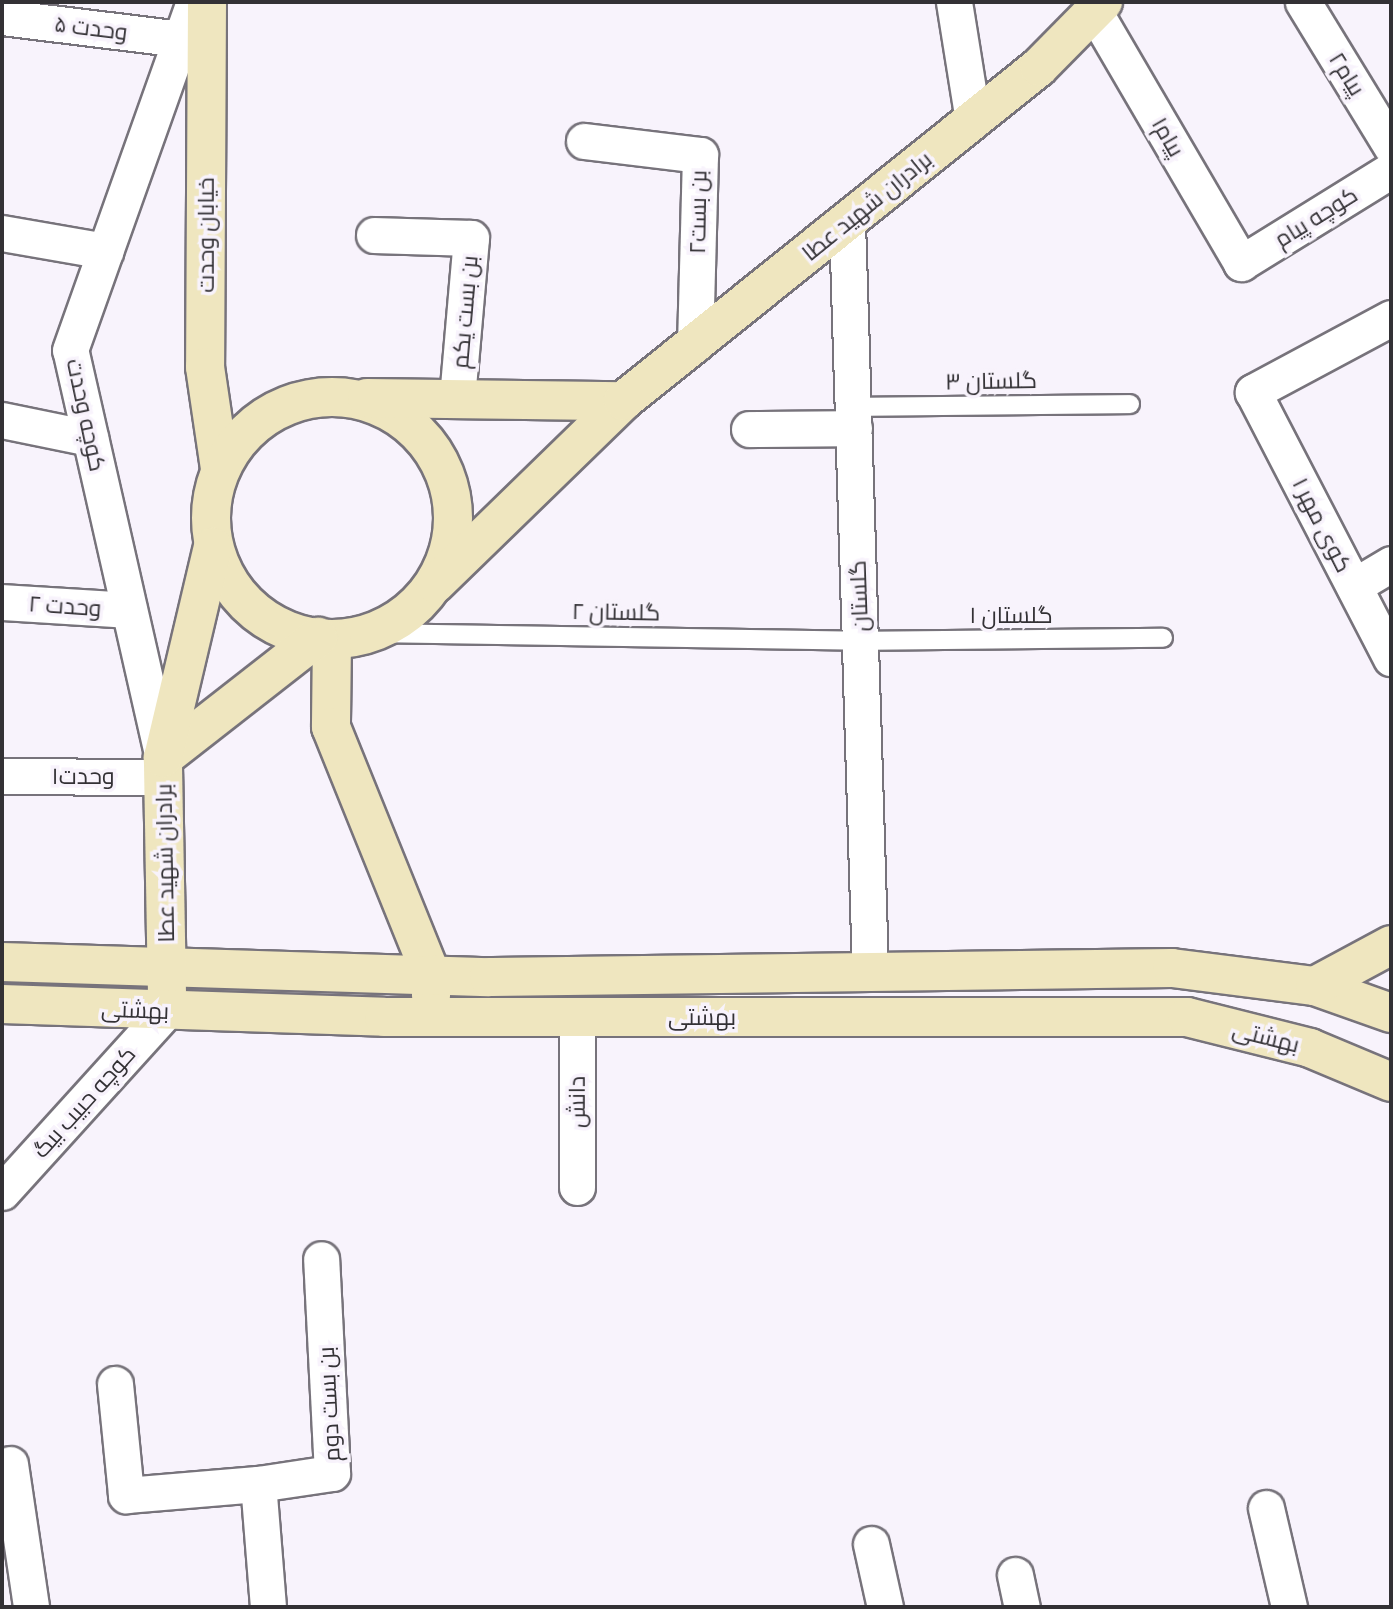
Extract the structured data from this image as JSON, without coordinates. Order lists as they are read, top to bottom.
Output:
{
  "streets": {
    "main road": ["برادران شهید عطا", "خیابان وحدت", "بهشتی"],
    "street": [
      "وحدت ۵",
      "پیام۲",
      "پیام۱",
      "بن بست۲",
      "کوچه پیام",
      "بن بست یکم",
      "کوچه وحدت",
      "کوی مهر ۱",
      "گلستان",
      "وحدت ۲",
      "وحدت۱",
      "کوچه حبیب بیگ",
      "دانش",
      "بن بست دوم"
    ],
    "lane": ["گلستان ۳", "گلستان ۲", "گلستان ۱"]
  },
  "crossings": [
    ["وحدت ۵", "کوچه وحدت"],
    ["پیام۱", "برادران شهید عطا"],
    ["پیام۱", "کوچه پیام"],
    ["برادران شهید عطا", "بن بست۲"],
    ["برادران شهید عطا", "خیابان وحدت"],
    ["برادران شهید عطا", "کوچه وحدت"],
    ["برادران شهید عطا", "گلستان"],
    ["برادران شهید عطا", "گلستان ۲"],
    ["برادران شهید عطا", "وحدت۱"],
    ["برادران شهید عطا", "بهشتی"],
    ["برادران شهید عطا", "کوچه حبیب بیگ"],
    ["خیابان وحدت", "گلستان ۲"],
    ["گلستان ۳", "گلستان"],
    ["کوچه وحدت", "وحدت ۲"],
    ["کوچه وحدت", "وحدت۱"],
    ["گلستان", "گلستان ۲"],
    ["گلستان", "گلستان ۱"],
    ["گلستان", "بهشتی"],
    ["گلستان ۲", "گلستان ۱"],
    ["بهشتی", "کوچه حبیب بیگ"],
    ["بهشتی", "دانش"]
  ]
}
